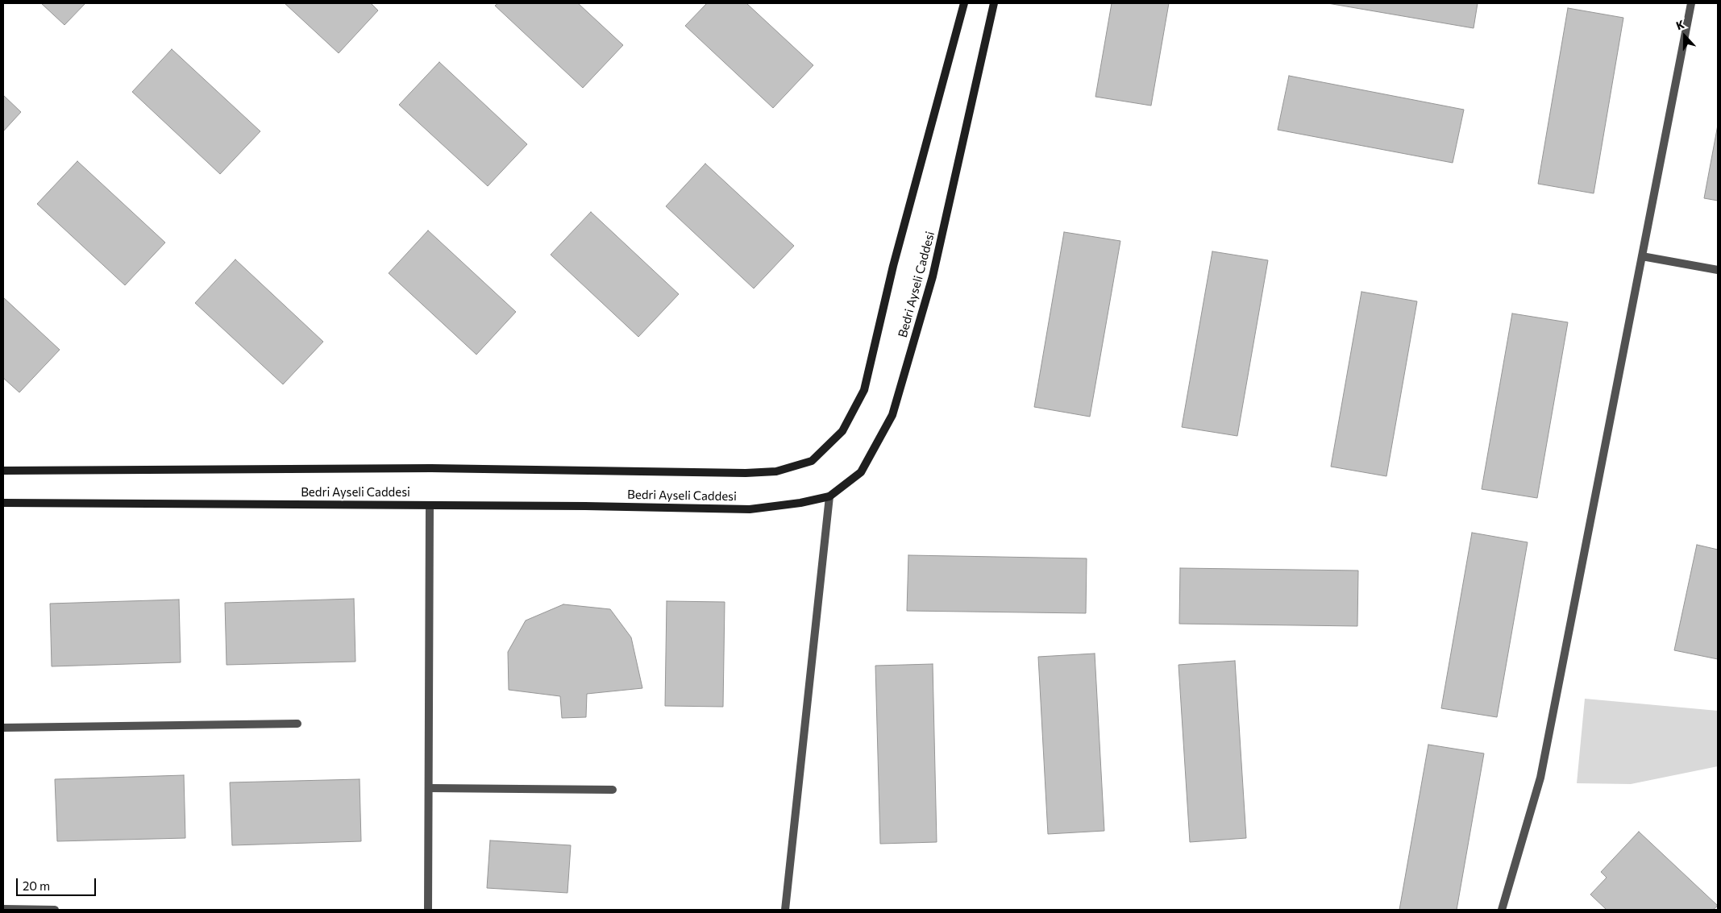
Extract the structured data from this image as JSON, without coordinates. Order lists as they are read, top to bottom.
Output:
{
  "streets": {
    "main road": ["Bedri Ayseli Caddesi"]
  },
  "scale_bar": "20 m",
  "north": "top"
}
